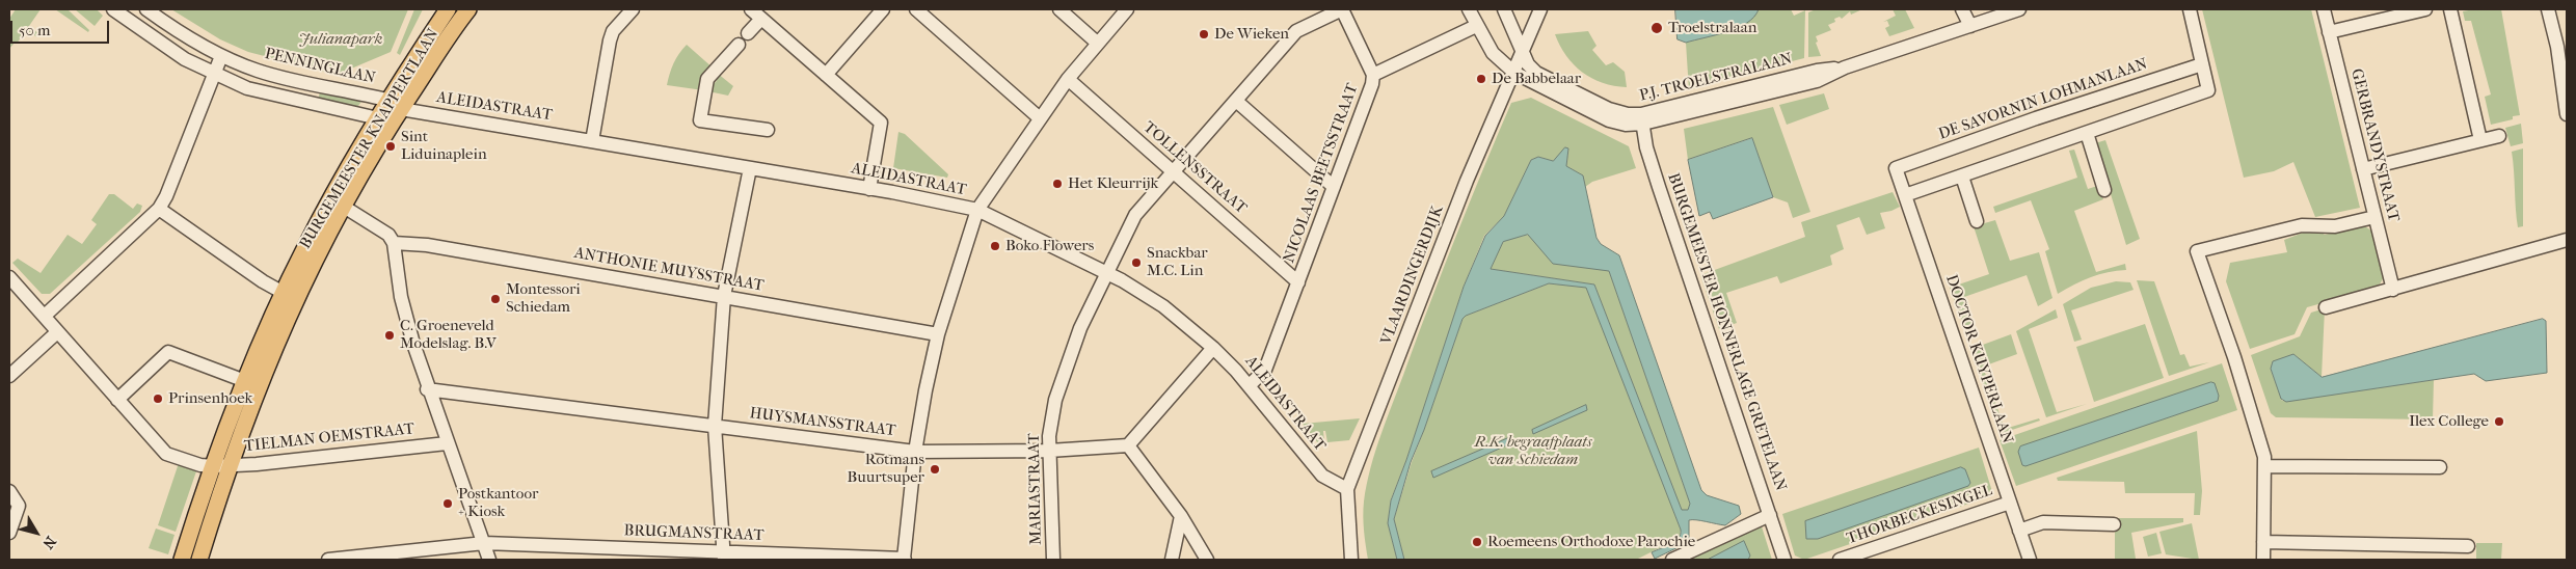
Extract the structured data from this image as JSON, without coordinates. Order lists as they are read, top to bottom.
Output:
{
  "streets": {
    "main road": ["BURGEMEESTER KNAPPERTLAAN"],
    "street": [
      "PENNINGLAAN",
      "P.J. TROELSTRALAAN",
      "DE SAVORNIN LOHMANLAAN",
      "ALEIDASTRAAT",
      "GERBRANDYSTRAAT",
      "TOLLENSSTRAAT",
      "NICOLAAS BEETSSTRAAT",
      "ANTHONIE MUYSSTRAAT",
      "VLAARDINGERDIJK",
      "BURGEMEESTER HONNERLAGE GRETELAAN",
      "DOCTOR KUYPERLAAN",
      "HUYSMANSSTRAAT",
      "TIELMAN OEMSTRAAT",
      "MARIASTRAAT",
      "THORBECKESINGEL",
      "BRUGMANSTRAAT"
    ]
  },
  "crossings": [
    ["PENNINGLAAN", "ALEIDASTRAAT"],
    ["PENNINGLAAN", "BURGEMEESTER KNAPPERTLAAN"],
    ["P.J. TROELSTRALAAN", "NICOLAAS BEETSSTRAAT"],
    ["P.J. TROELSTRALAAN", "VLAARDINGERDIJK"],
    ["P.J. TROELSTRALAAN", "BURGEMEESTER HONNERLAGE GRETELAAN"],
    ["DE SAVORNIN LOHMANLAAN", "DOCTOR KUYPERLAAN"],
    ["ALEIDASTRAAT", "BURGEMEESTER KNAPPERTLAAN"],
    ["ALEIDASTRAAT", "NICOLAAS BEETSSTRAAT"],
    ["ALEIDASTRAAT", "VLAARDINGERDIJK"],
    ["ALEIDASTRAAT", "MARIASTRAAT"],
    ["BURGEMEESTER KNAPPERTLAAN", "TIELMAN OEMSTRAAT"],
    ["TOLLENSSTRAAT", "NICOLAAS BEETSSTRAAT"],
    ["TOLLENSSTRAAT", "MARIASTRAAT"],
    ["DOCTOR KUYPERLAAN", "THORBECKESINGEL"],
    ["HUYSMANSSTRAAT", "MARIASTRAAT"]
  ],
  "parks": ["Julianapark", "R.K. begraafplaats van Schiedam"],
  "places": [
    "Troelstralaan",
    "De Wieken",
    "De Babbelaar",
    "Sint Liduinaplein",
    "Het Kleurrijk",
    "Boko Flowers",
    "Snackbar M.C. Lin",
    "Montessori Schiedam",
    "C. Groeneveld Modelslag. B.V",
    "Prinsenhoek",
    "Ilex College",
    "Rotmans Buurtsuper",
    "Postkantoor + Kiosk",
    "Roemeens Orthodoxe Parochie"
  ],
  "scale_bar": "50 m",
  "north": "bottom right"
}
